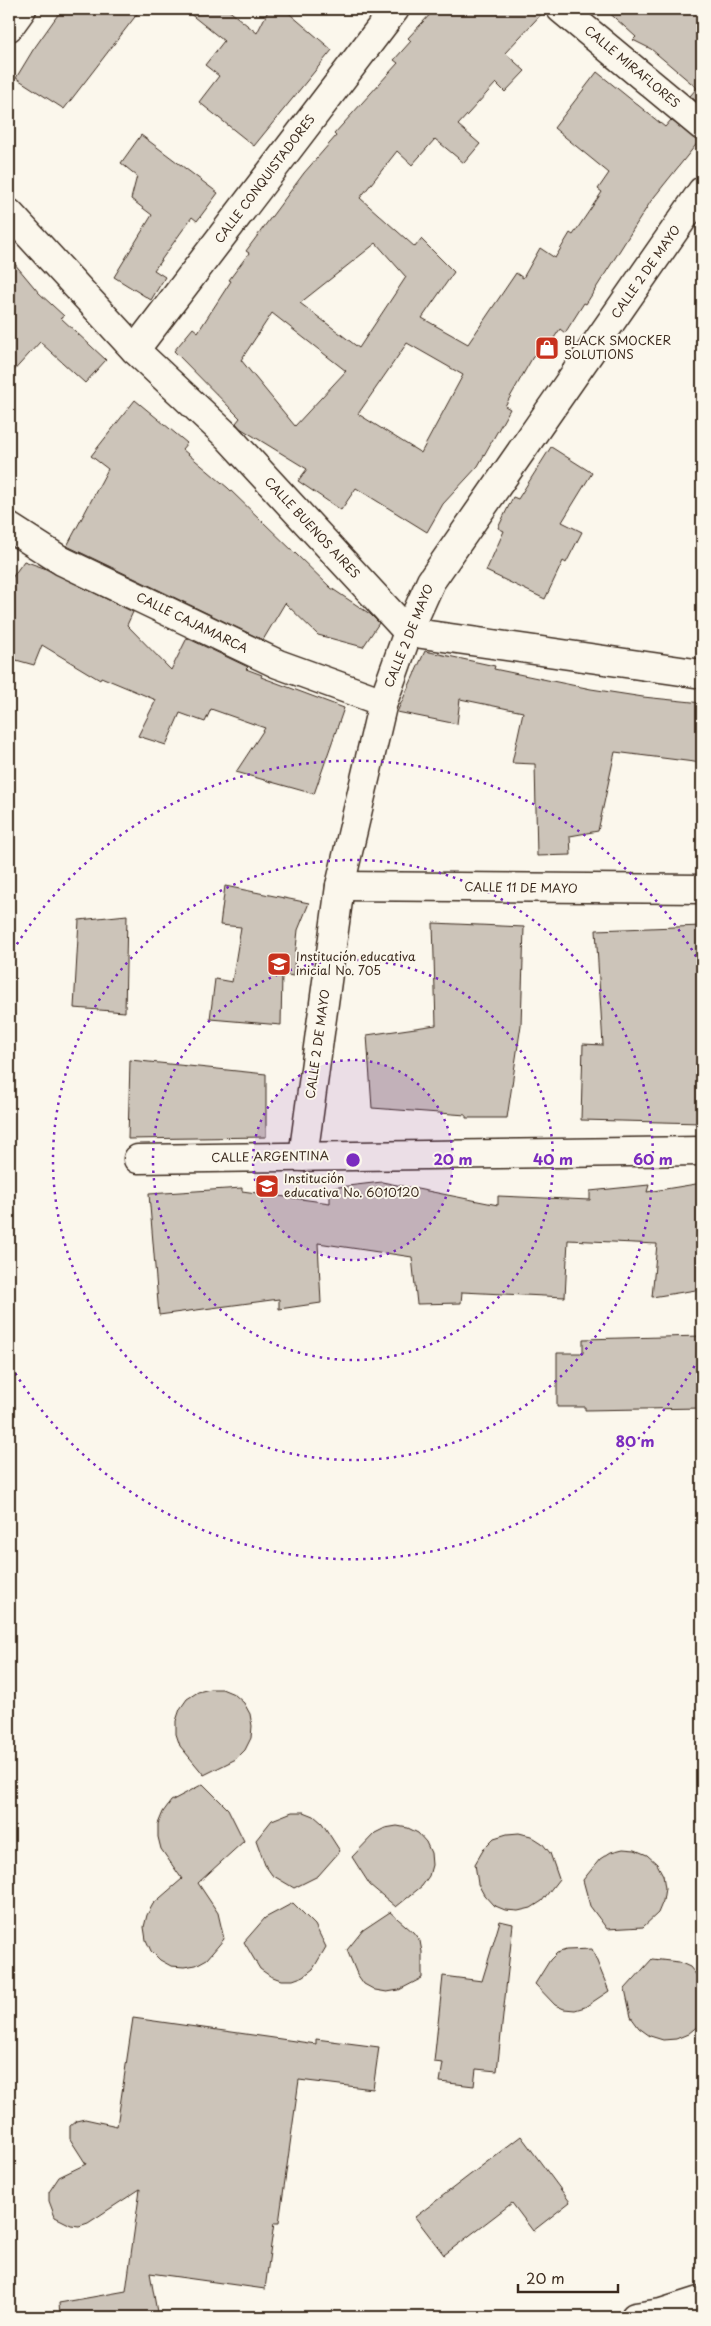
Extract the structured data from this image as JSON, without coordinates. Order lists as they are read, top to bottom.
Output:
{
  "streets": {
    "street": [
      "CALLE MIRAFLORES",
      "CALLE CONQUISTADORES",
      "CALLE 2 DE MAYO",
      "CALLE BUENOS AIRES",
      "CALLE CAJAMARCA",
      "CALLE 11 DE MAYO",
      "CALLE ARGENTINA"
    ]
  },
  "crossings": [
    ["CALLE CONQUISTADORES", "CALLE BUENOS AIRES"],
    ["CALLE 2 DE MAYO", "CALLE BUENOS AIRES"],
    ["CALLE 2 DE MAYO", "CALLE CAJAMARCA"],
    ["CALLE 2 DE MAYO", "CALLE 11 DE MAYO"],
    ["CALLE 2 DE MAYO", "CALLE ARGENTINA"]
  ],
  "places": {
    "shop": ["BLACK SMOCKER SOLUTIONS"],
    "school or university": ["Institución educativa inicial No. 705", "Institución educativa No. 6010120"]
  },
  "scale_bar": "20 m",
  "rings": [
    "20 m",
    "40 m",
    "60 m",
    "80 m"
  ]
}
